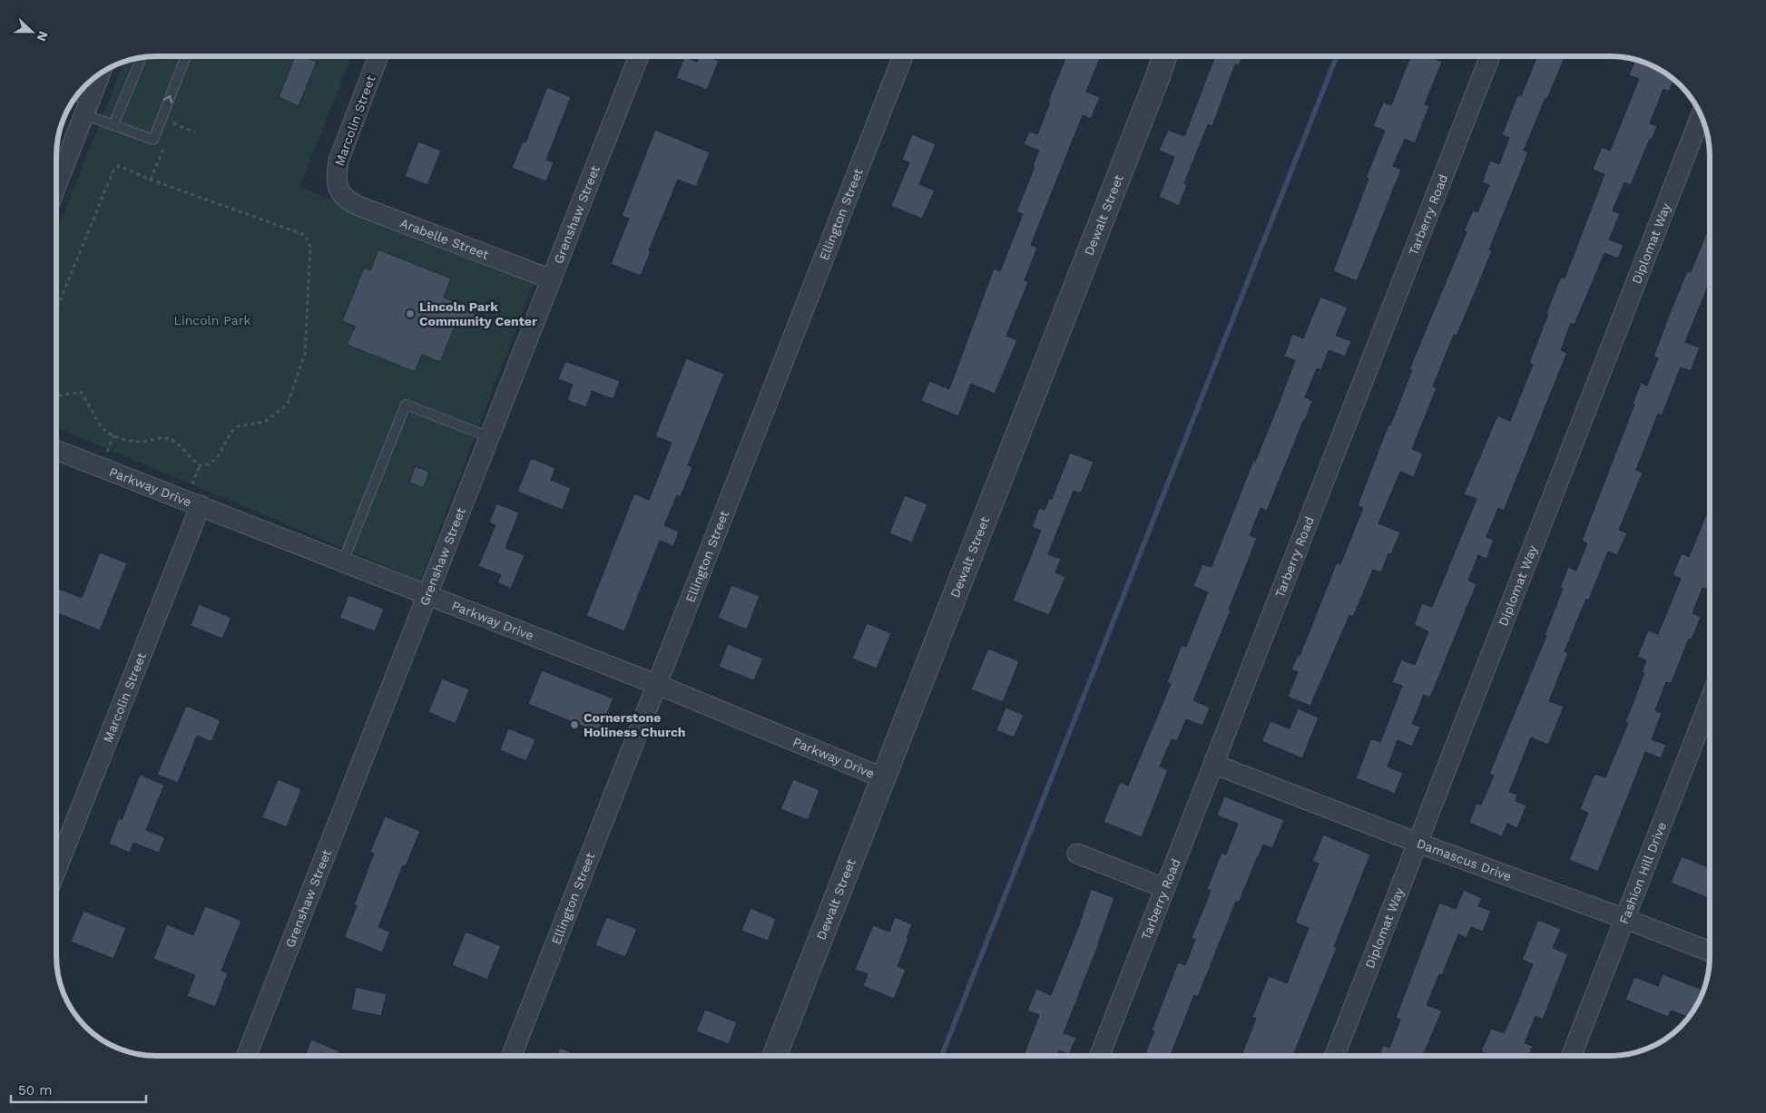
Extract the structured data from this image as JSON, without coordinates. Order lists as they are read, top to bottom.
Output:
{
  "streets": {
    "street": [
      "Marcolin Street",
      "Ellington Street",
      "Tarberry Road",
      "Grenshaw Street",
      "Dewalt Street",
      "Arabelle Street",
      "Diplomat Way",
      "Parkway Drive",
      "Damascus Drive",
      "Fashion Hill Drive"
    ]
  },
  "crossings": [
    ["Marcolin Street", "Arabelle Street"],
    ["Marcolin Street", "Parkway Drive"],
    ["Ellington Street", "Parkway Drive"],
    ["Tarberry Road", "Damascus Drive"],
    ["Grenshaw Street", "Arabelle Street"],
    ["Grenshaw Street", "Parkway Drive"],
    ["Dewalt Street", "Parkway Drive"],
    ["Diplomat Way", "Damascus Drive"],
    ["Damascus Drive", "Fashion Hill Drive"]
  ],
  "parks": ["Lincoln Park"],
  "places": ["Lincoln Park Community Center", "Cornerstone Holiness Church"],
  "scale_bar": "50 m",
  "north": "right"
}
